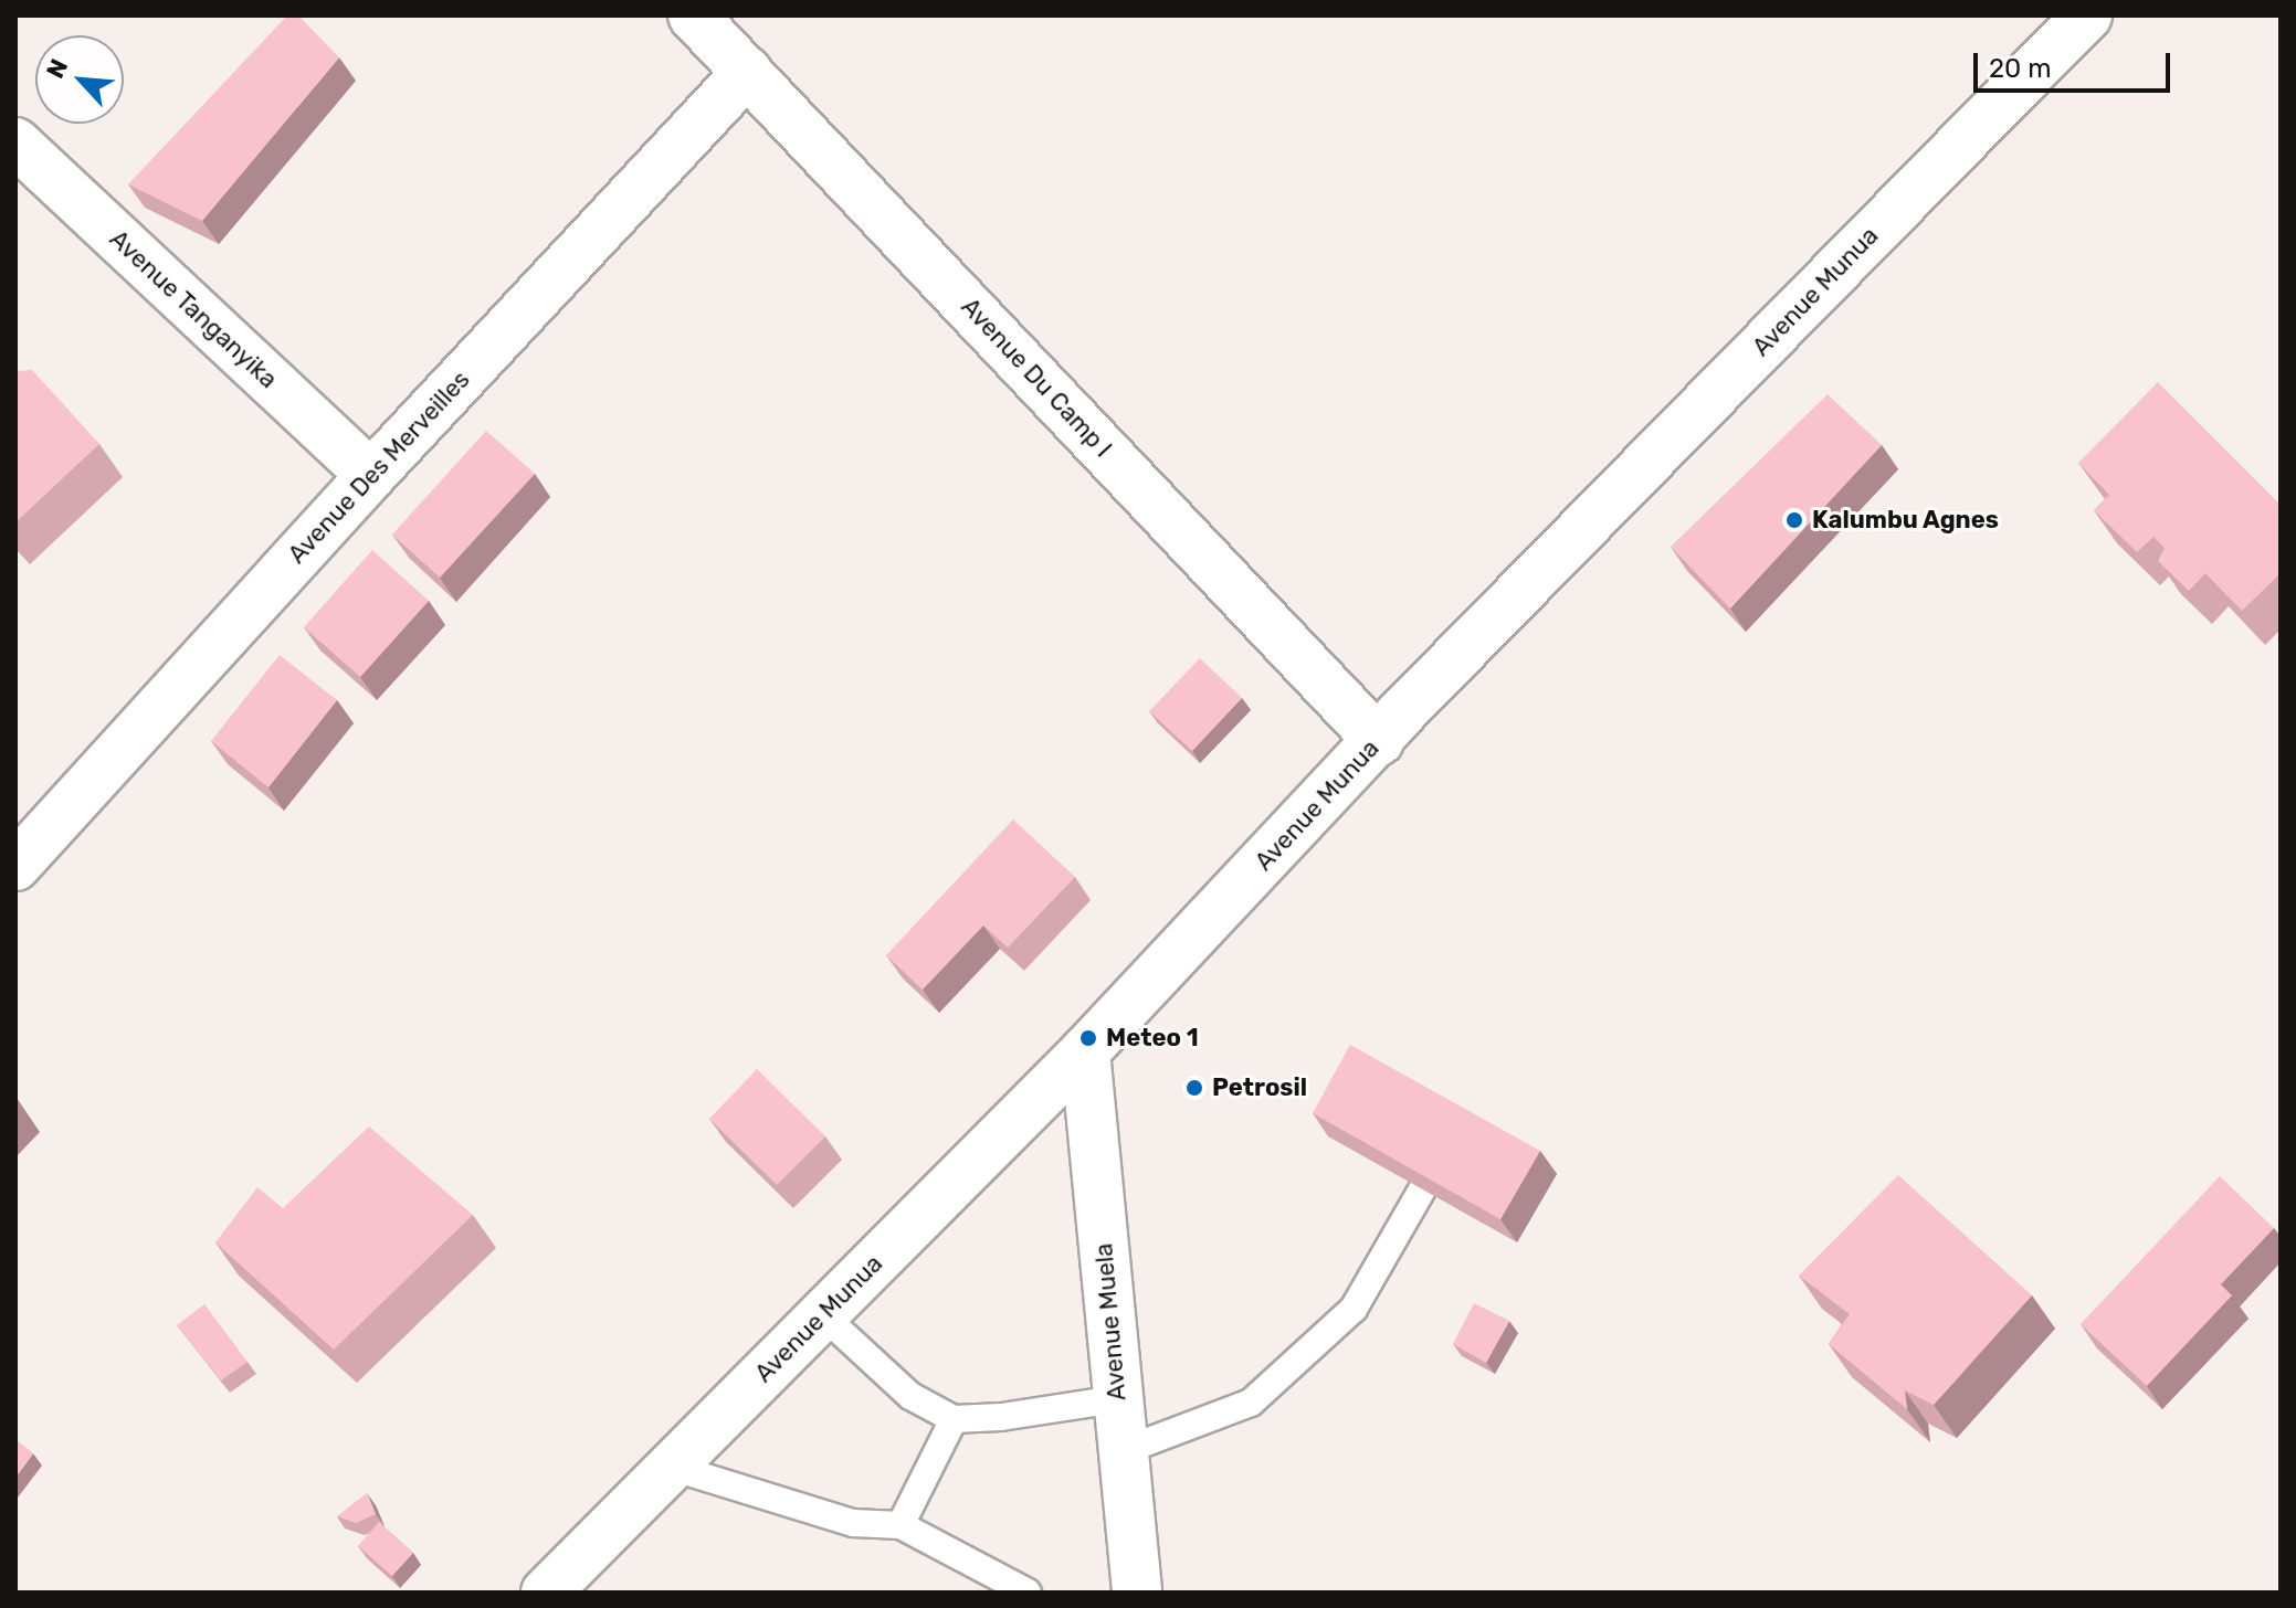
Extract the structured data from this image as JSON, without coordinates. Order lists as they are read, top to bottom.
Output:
{
  "streets": {
    "street": [
      "Avenue Munua",
      "Avenue Tanganyika",
      "Avenue Du Camp I",
      "Avenue Des Merveilles",
      "Avenue Muela"
    ]
  },
  "crossings": [
    ["Avenue Munua", "Avenue Du Camp I"],
    ["Avenue Munua", "Avenue Muela"],
    ["Avenue Tanganyika", "Avenue Des Merveilles"],
    ["Avenue Du Camp I", "Avenue Des Merveilles"]
  ],
  "places": ["Kalumbu Agnes", "Meteo 1", "Petrosil"],
  "scale_bar": "20 m",
  "north": "top left"
}
